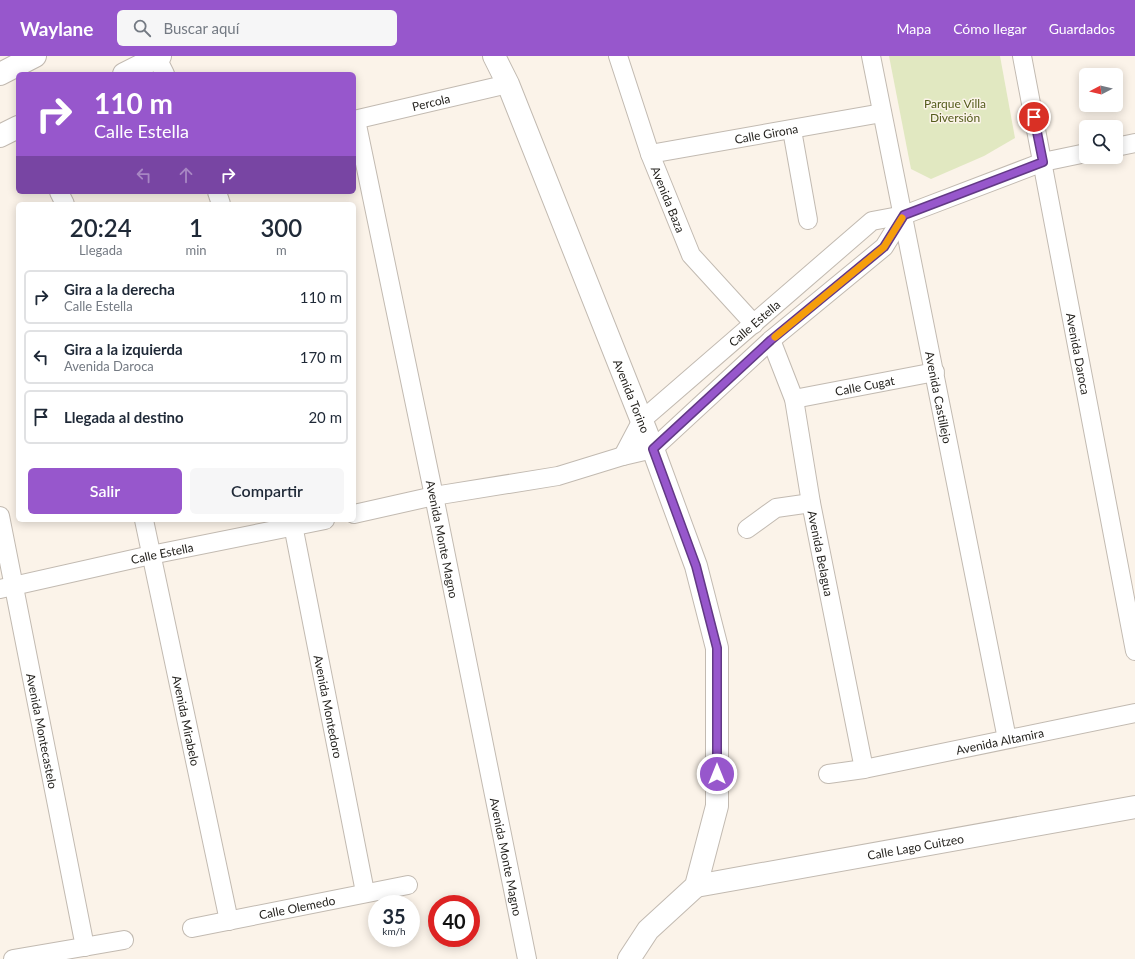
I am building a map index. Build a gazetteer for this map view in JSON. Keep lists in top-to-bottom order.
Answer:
{
  "streets": {
    "street": [
      "Percola",
      "Calle Girona",
      "Avenida Baza",
      "Calle Estella",
      "Avenida Daroca",
      "Calle Cugat",
      "Avenida Torino",
      "Avenida Castillejo",
      "Avenida Monte Magno",
      "Avenida Belagua",
      "Avenida Montedoro",
      "Avenida Mirabelo",
      "Avenida Montecastelo",
      "Avenida Altamira",
      "Calle Lago Cuitzeo",
      "Calle Olemedo"
    ]
  },
  "crossings": [
    ["Percola", "Avenida Torino"],
    ["Calle Girona", "Avenida Baza"],
    ["Calle Girona", "Avenida Castillejo"],
    ["Avenida Baza", "Calle Estella"],
    ["Calle Estella", "Avenida Daroca"],
    ["Calle Estella", "Avenida Torino"],
    ["Calle Estella", "Avenida Castillejo"],
    ["Calle Estella", "Avenida Monte Magno"],
    ["Calle Estella", "Avenida Belagua"],
    ["Calle Estella", "Avenida Montedoro"],
    ["Calle Estella", "Avenida Mirabelo"],
    ["Calle Estella", "Avenida Montecastelo"],
    ["Calle Cugat", "Avenida Castillejo"],
    ["Calle Cugat", "Avenida Belagua"],
    ["Avenida Torino", "Calle Lago Cuitzeo"],
    ["Avenida Castillejo", "Avenida Altamira"],
    ["Avenida Belagua", "Avenida Altamira"],
    ["Avenida Montedoro", "Calle Olemedo"],
    ["Avenida Mirabelo", "Calle Olemedo"]
  ],
  "parks": ["Parque Villa Diversión"],
  "north": "left",
  "page": {
    "header": "Waylane",
    "search": "Buscar aquí",
    "nav": ["Mapa", "Cómo llegar", "Guardados"],
    "turn": ["110 m", "Calle Estella"],
    "eta": [
      "20:24",
      "Llegada",
      "1",
      "min",
      "300",
      "m"
    ],
    "list": [
      {
        "name": "Gira a la derecha",
        "note": "Calle Estella",
        "value": "110 m"
      },
      {
        "name": "Gira a la izquierda",
        "note": "Avenida Daroca",
        "value": "170 m"
      },
      {
        "name": "Llegada al destino",
        "value": "20 m"
      }
    ],
    "buttons": ["Salir", "Compartir"],
    "speed": "35 km/h",
    "limit": "40"
  }
}
